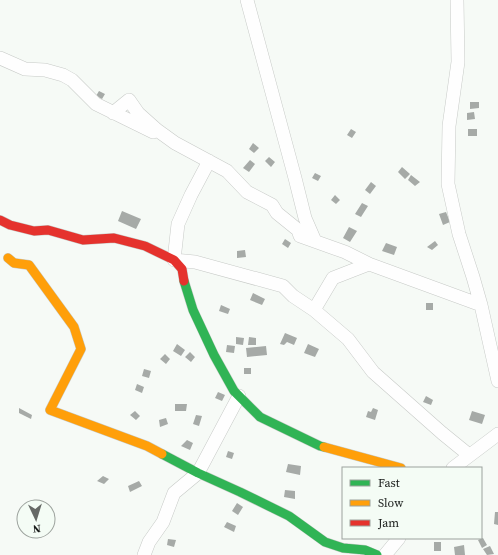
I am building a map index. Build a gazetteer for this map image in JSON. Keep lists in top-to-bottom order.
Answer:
{
  "legend": ["Fast", "Slow", "Jam"],
  "north": "bottom"
}
